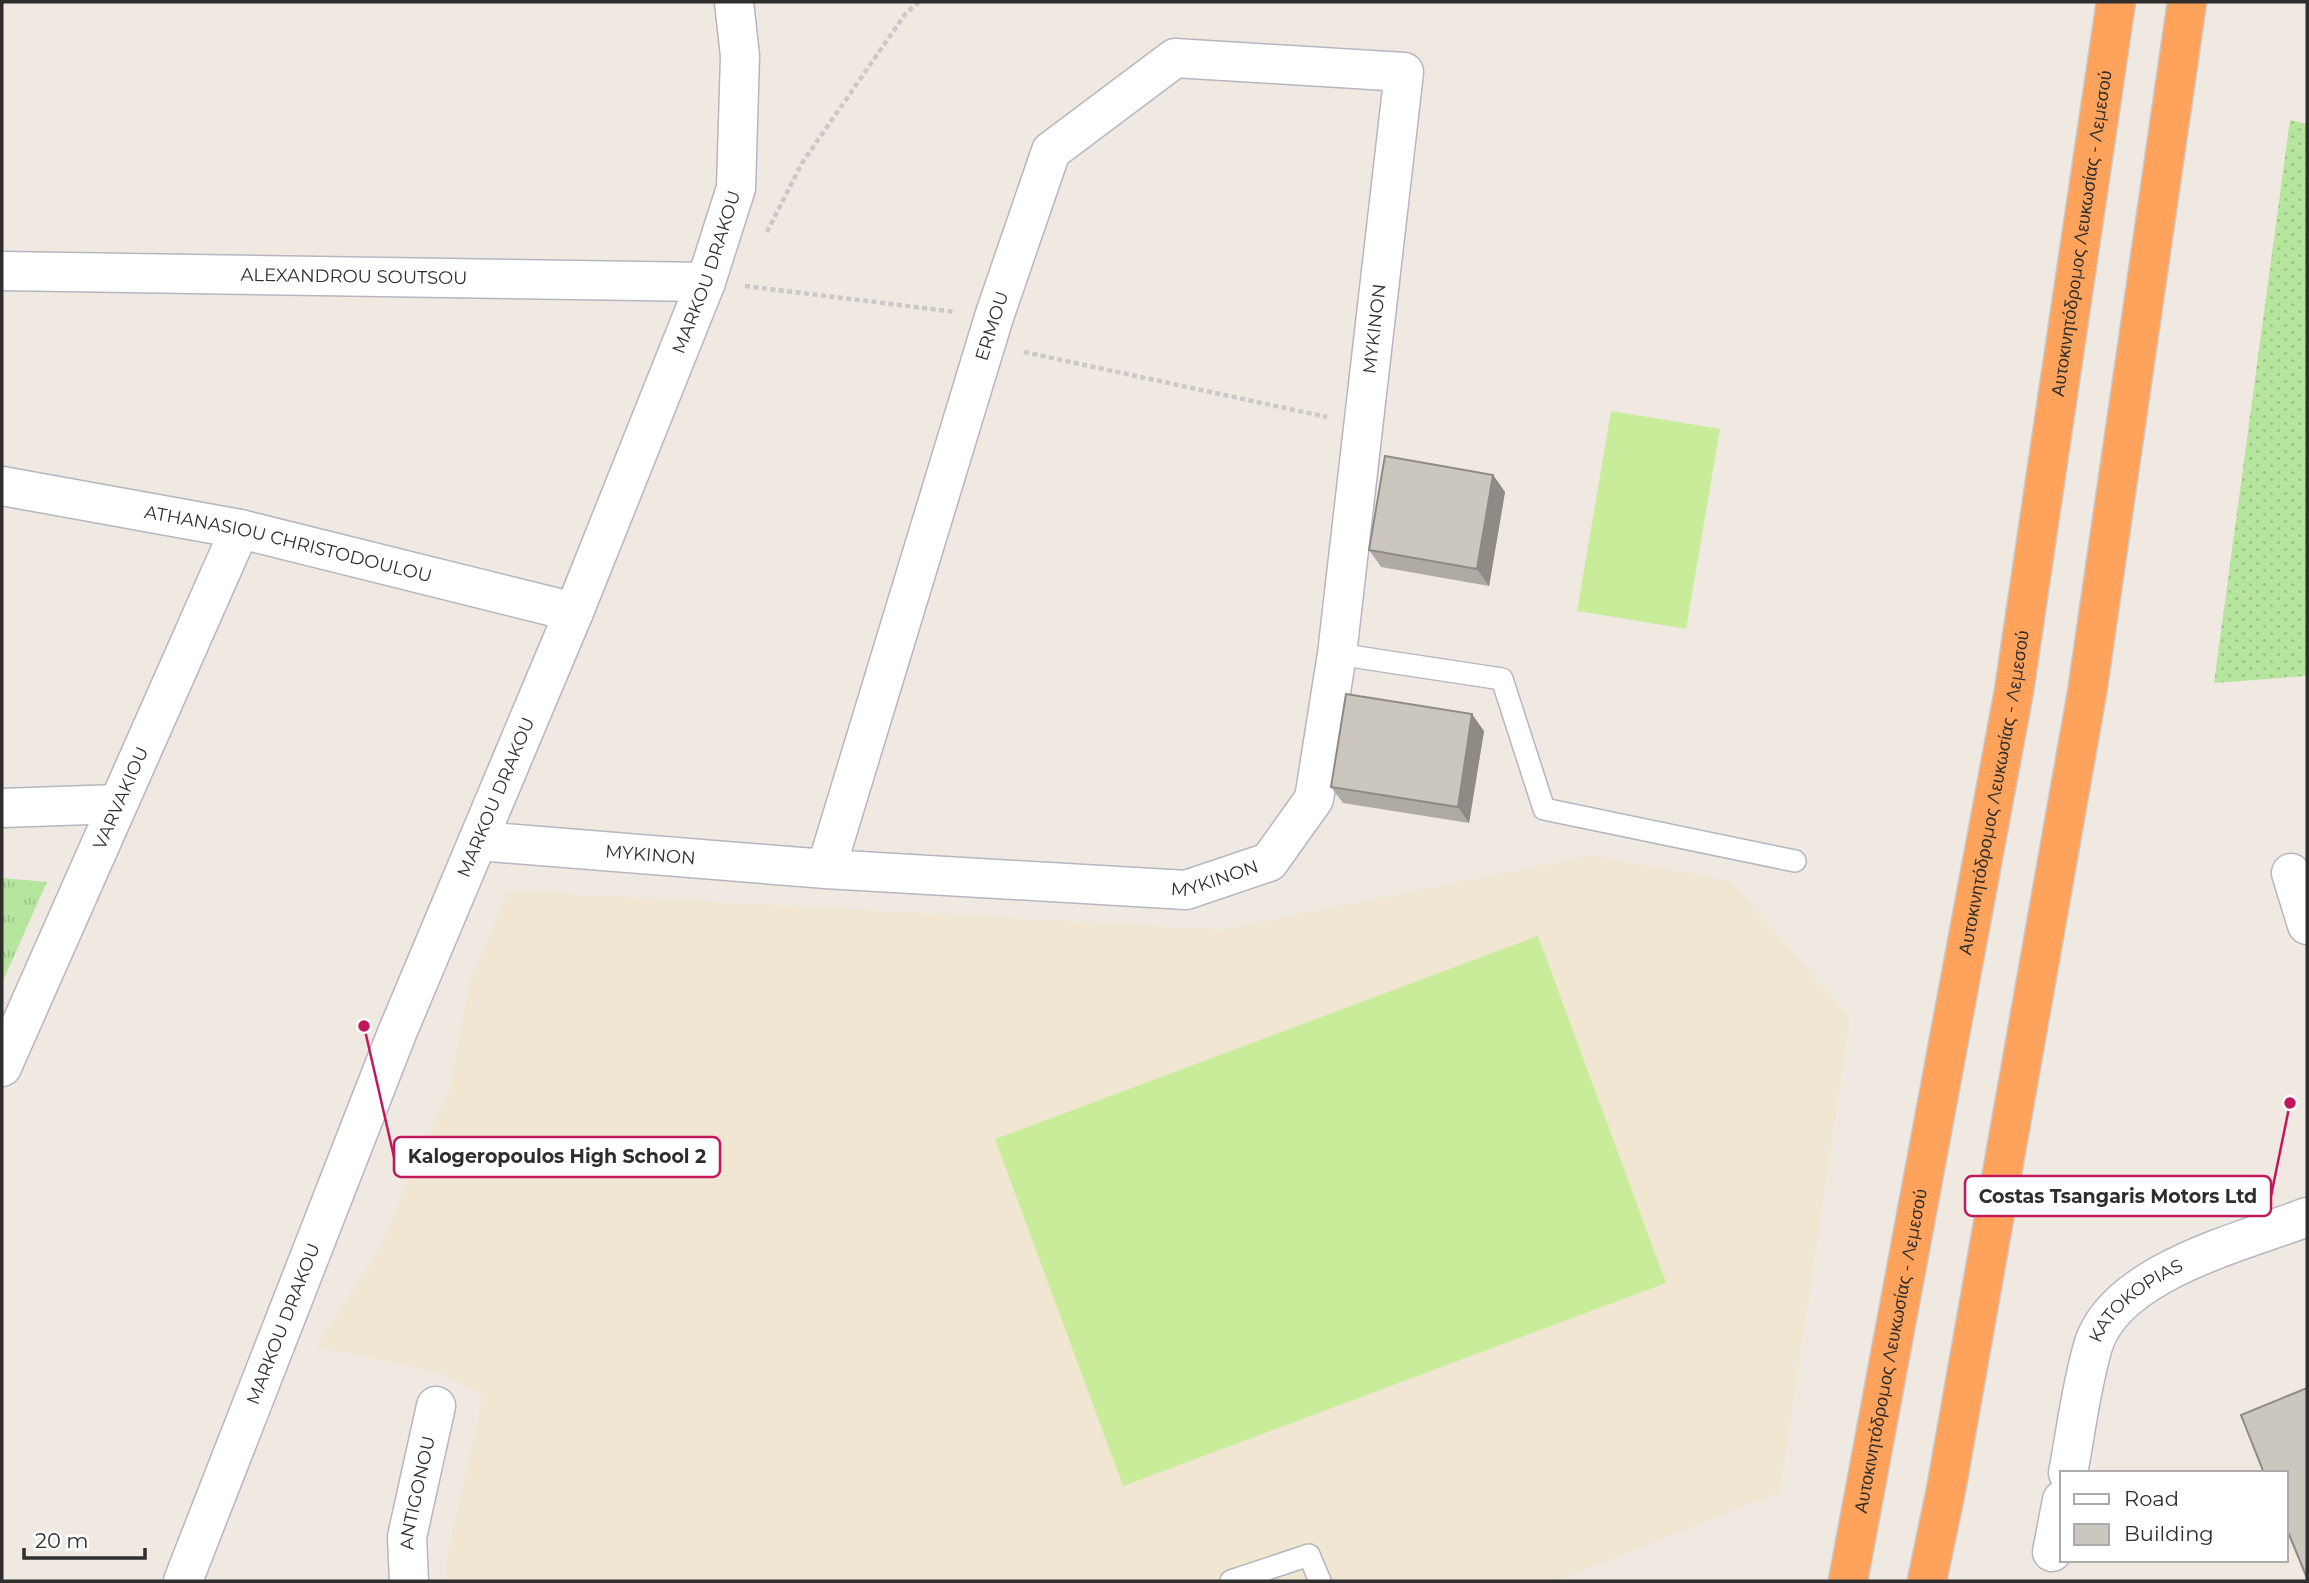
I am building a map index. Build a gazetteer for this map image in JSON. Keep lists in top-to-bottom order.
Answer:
{
  "streets": {
    "highway": ["Αυτοκινητόδρομος Λευκωσίας - Λεμεσού"],
    "street": [
      "MARKOU DRAKOU",
      "ALEXANDROU SOUTSOU",
      "ERMOU",
      "MYKINON",
      "ATHANASIOU CHRISTODOULOU",
      "VARVAKIOU",
      "KATOKOPIAS",
      "ANTIGONOU"
    ]
  },
  "crossings": [
    ["MARKOU DRAKOU", "ALEXANDROU SOUTSOU"],
    ["MARKOU DRAKOU", "MYKINON"],
    ["MARKOU DRAKOU", "ATHANASIOU CHRISTODOULOU"],
    ["ERMOU", "MYKINON"],
    ["ATHANASIOU CHRISTODOULOU", "VARVAKIOU"]
  ],
  "places": ["Kalogeropoulos High School 2", "Costas Tsangaris Motors Ltd"],
  "legend": ["Road", "Building"],
  "scale_bar": "20 m"
}
